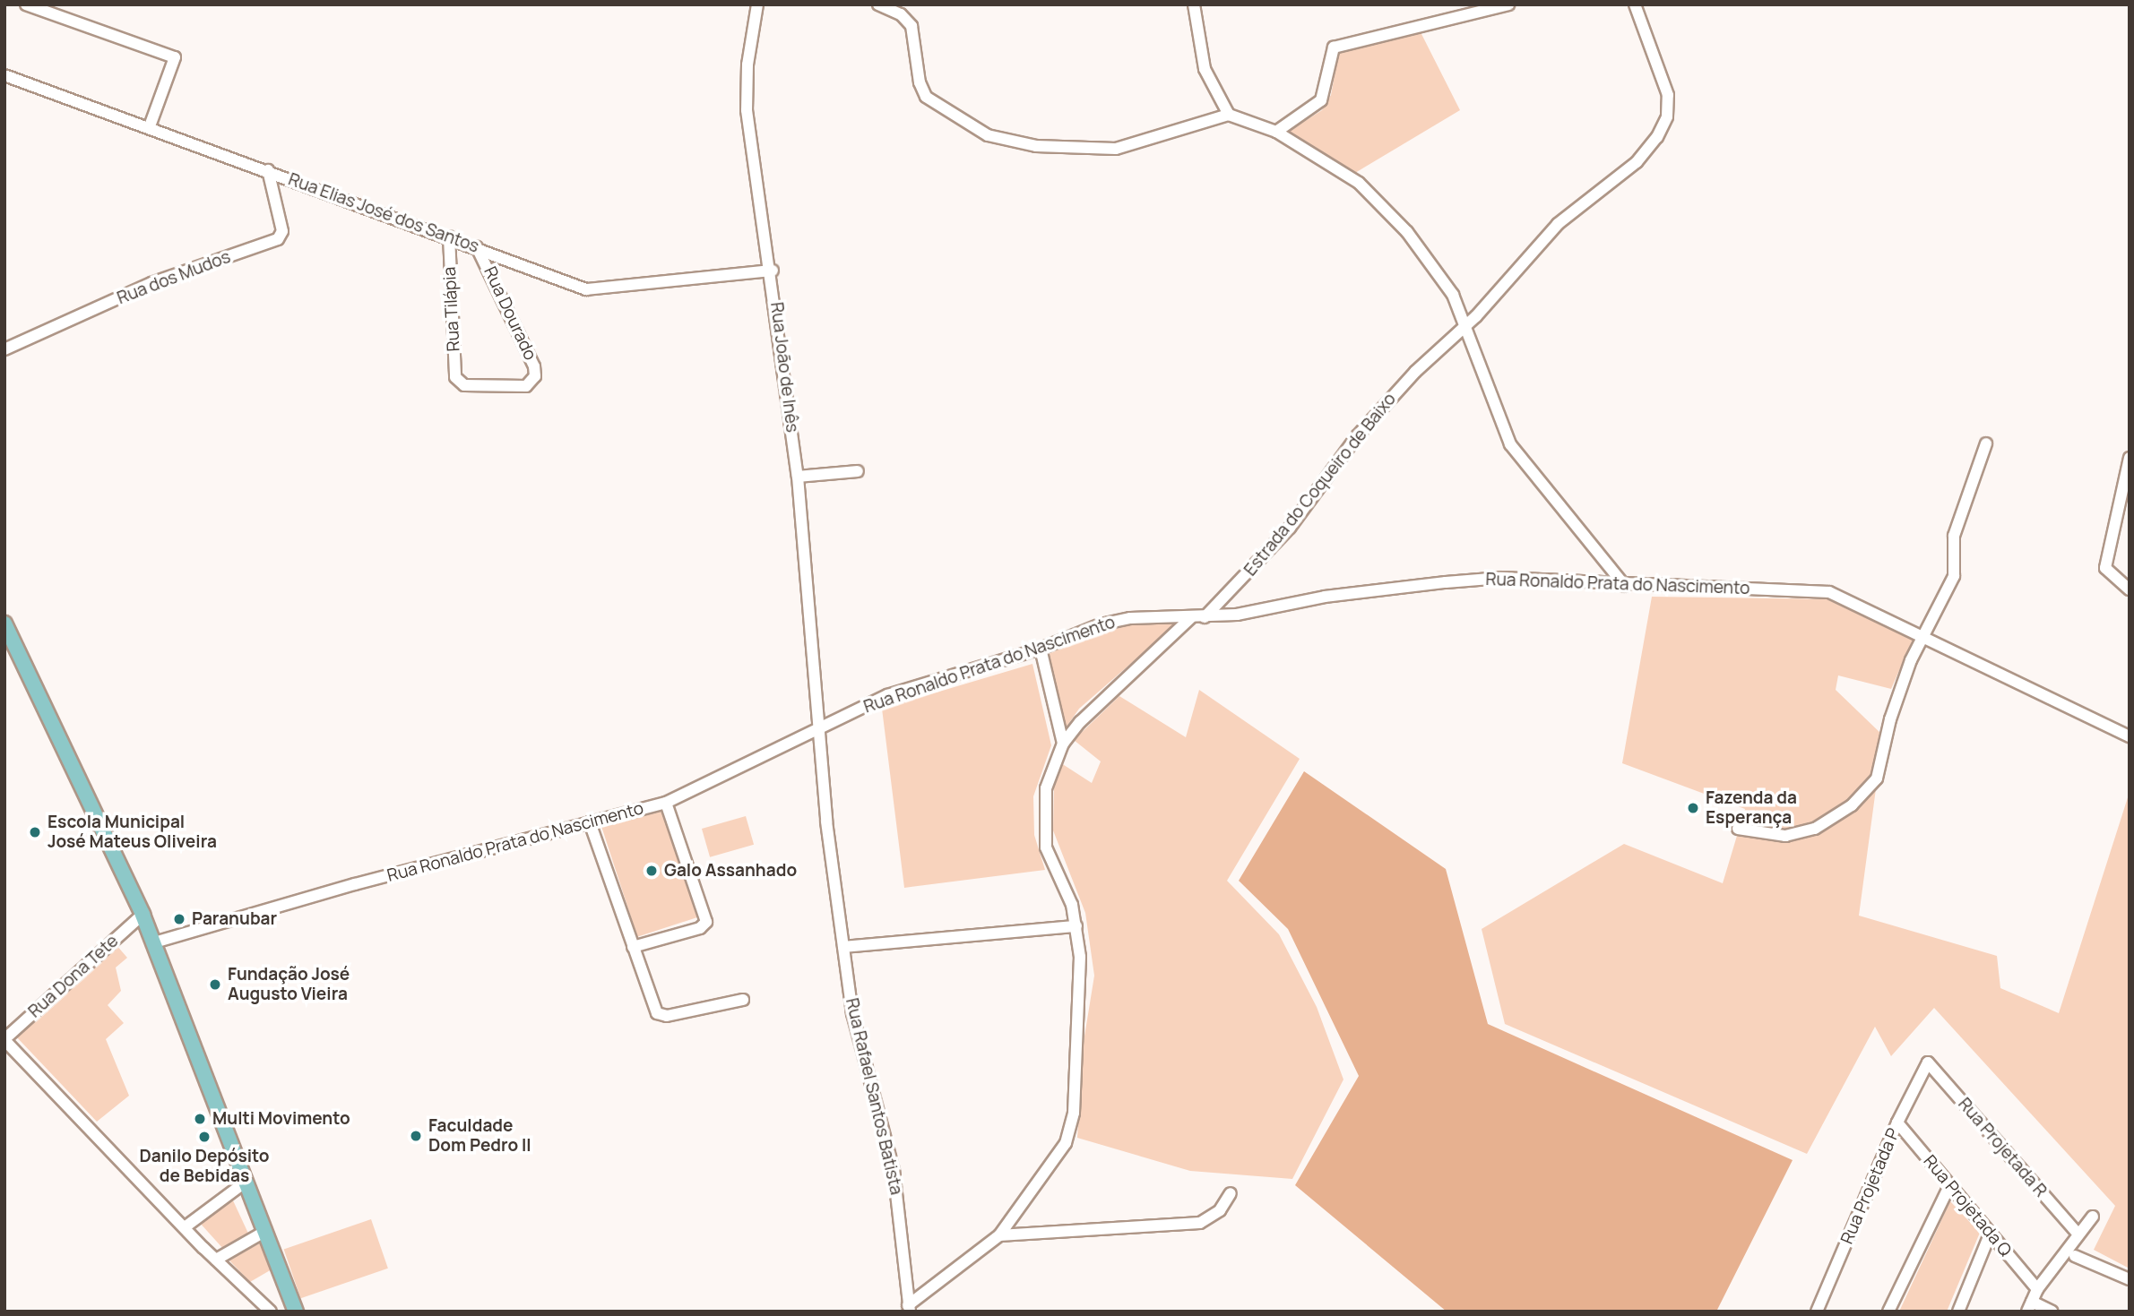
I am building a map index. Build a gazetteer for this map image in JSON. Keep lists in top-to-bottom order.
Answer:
{
  "streets": {
    "street": [
      "Rua Elias José dos Santos",
      "Rua dos Mudos",
      "Rua Tilápia",
      "Rua Dourado",
      "Rua João de Inês",
      "Estrada do Coqueiro de Baixo",
      "Rua Ronaldo Prata do Nascimento",
      "Rua Dona Tete",
      "Rua Rafael Santos Batista",
      "Rua Projetada R",
      "Rua Projetada P",
      "Rua Projetada Q"
    ]
  },
  "crossings": [
    ["Rua Elias José dos Santos", "Rua dos Mudos"],
    ["Rua Elias José dos Santos", "Rua Tilápia"],
    ["Rua Elias José dos Santos", "Rua Dourado"],
    ["Rua Elias José dos Santos", "Rua João de Inês"],
    ["Rua Tilápia", "Rua Dourado"],
    ["Rua João de Inês", "Rua Ronaldo Prata do Nascimento"],
    ["Rua João de Inês", "Rua Rafael Santos Batista"],
    ["Estrada do Coqueiro de Baixo", "Rua Ronaldo Prata do Nascimento"],
    ["Rua Ronaldo Prata do Nascimento", "Rua Rafael Santos Batista"],
    ["Rua Projetada R", "Rua Projetada P"],
    ["Rua Projetada P", "Rua Projetada Q"]
  ],
  "places": [
    "Fazenda da Esperança",
    "Escola Municipal José Mateus Oliveira",
    "Galo Assanhado",
    "Paranubar",
    "Fundação José Augusto Vieira",
    "Multi Movimento",
    "Faculdade Dom Pedro II",
    "Danilo Depósito de Bebidas"
  ]
}
